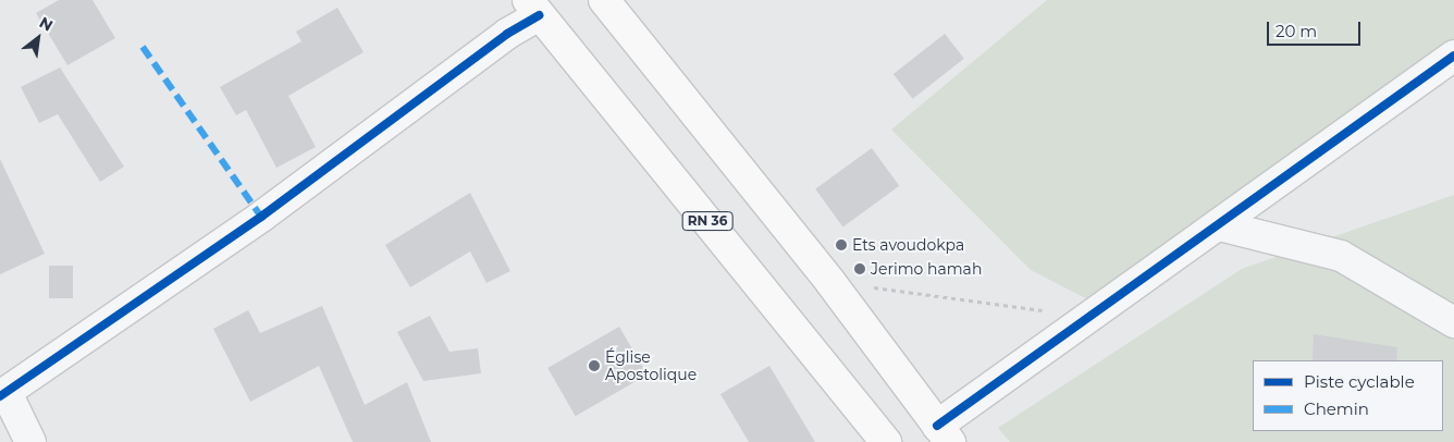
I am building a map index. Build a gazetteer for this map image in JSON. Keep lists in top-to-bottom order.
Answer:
{
  "streets": {
    "main road": ["RN 36"]
  },
  "places": ["Ets avoudokpa", "Jerimo hamah", "Église Apostolique"],
  "legend": ["Piste cyclable", "Chemin"],
  "scale_bar": "20 m",
  "north": "top right"
}
